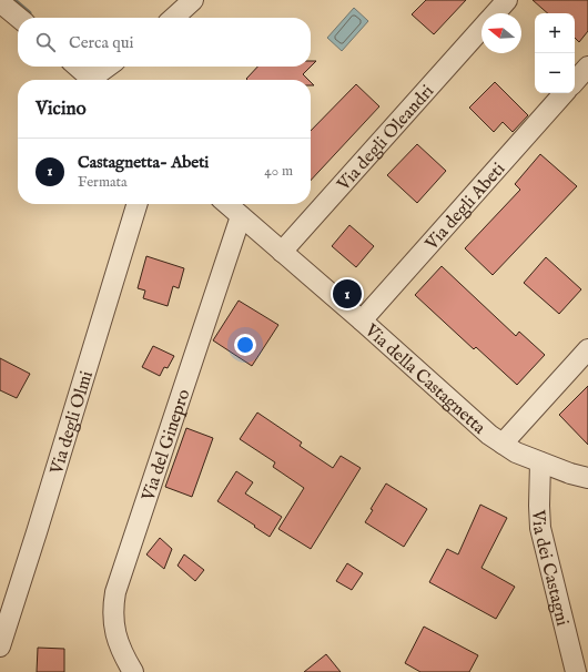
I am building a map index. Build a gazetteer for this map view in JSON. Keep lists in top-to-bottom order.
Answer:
{
  "streets": {
    "street": [
      "Via degli Oleandri",
      "Via degli Abeti",
      "Via della Castagnetta",
      "Via degli Olmi",
      "Via del Ginepro",
      "Via dei Castagni"
    ]
  },
  "crossings": [
    ["Via degli Oleandri", "Via della Castagnetta"],
    ["Via degli Abeti", "Via della Castagnetta"],
    ["Via della Castagnetta", "Via del Ginepro"],
    ["Via della Castagnetta", "Via dei Castagni"]
  ],
  "north": "left",
  "page": {
    "map_buttons": ["+", "−"],
    "search": "Cerca qui",
    "heading": "Vicino",
    "list": [
      {
        "mark": "1",
        "name": "Castagnetta- Abeti",
        "note": "Fermata",
        "value": "40 m"
      }
    ],
    "pins": "1"
  }
}
